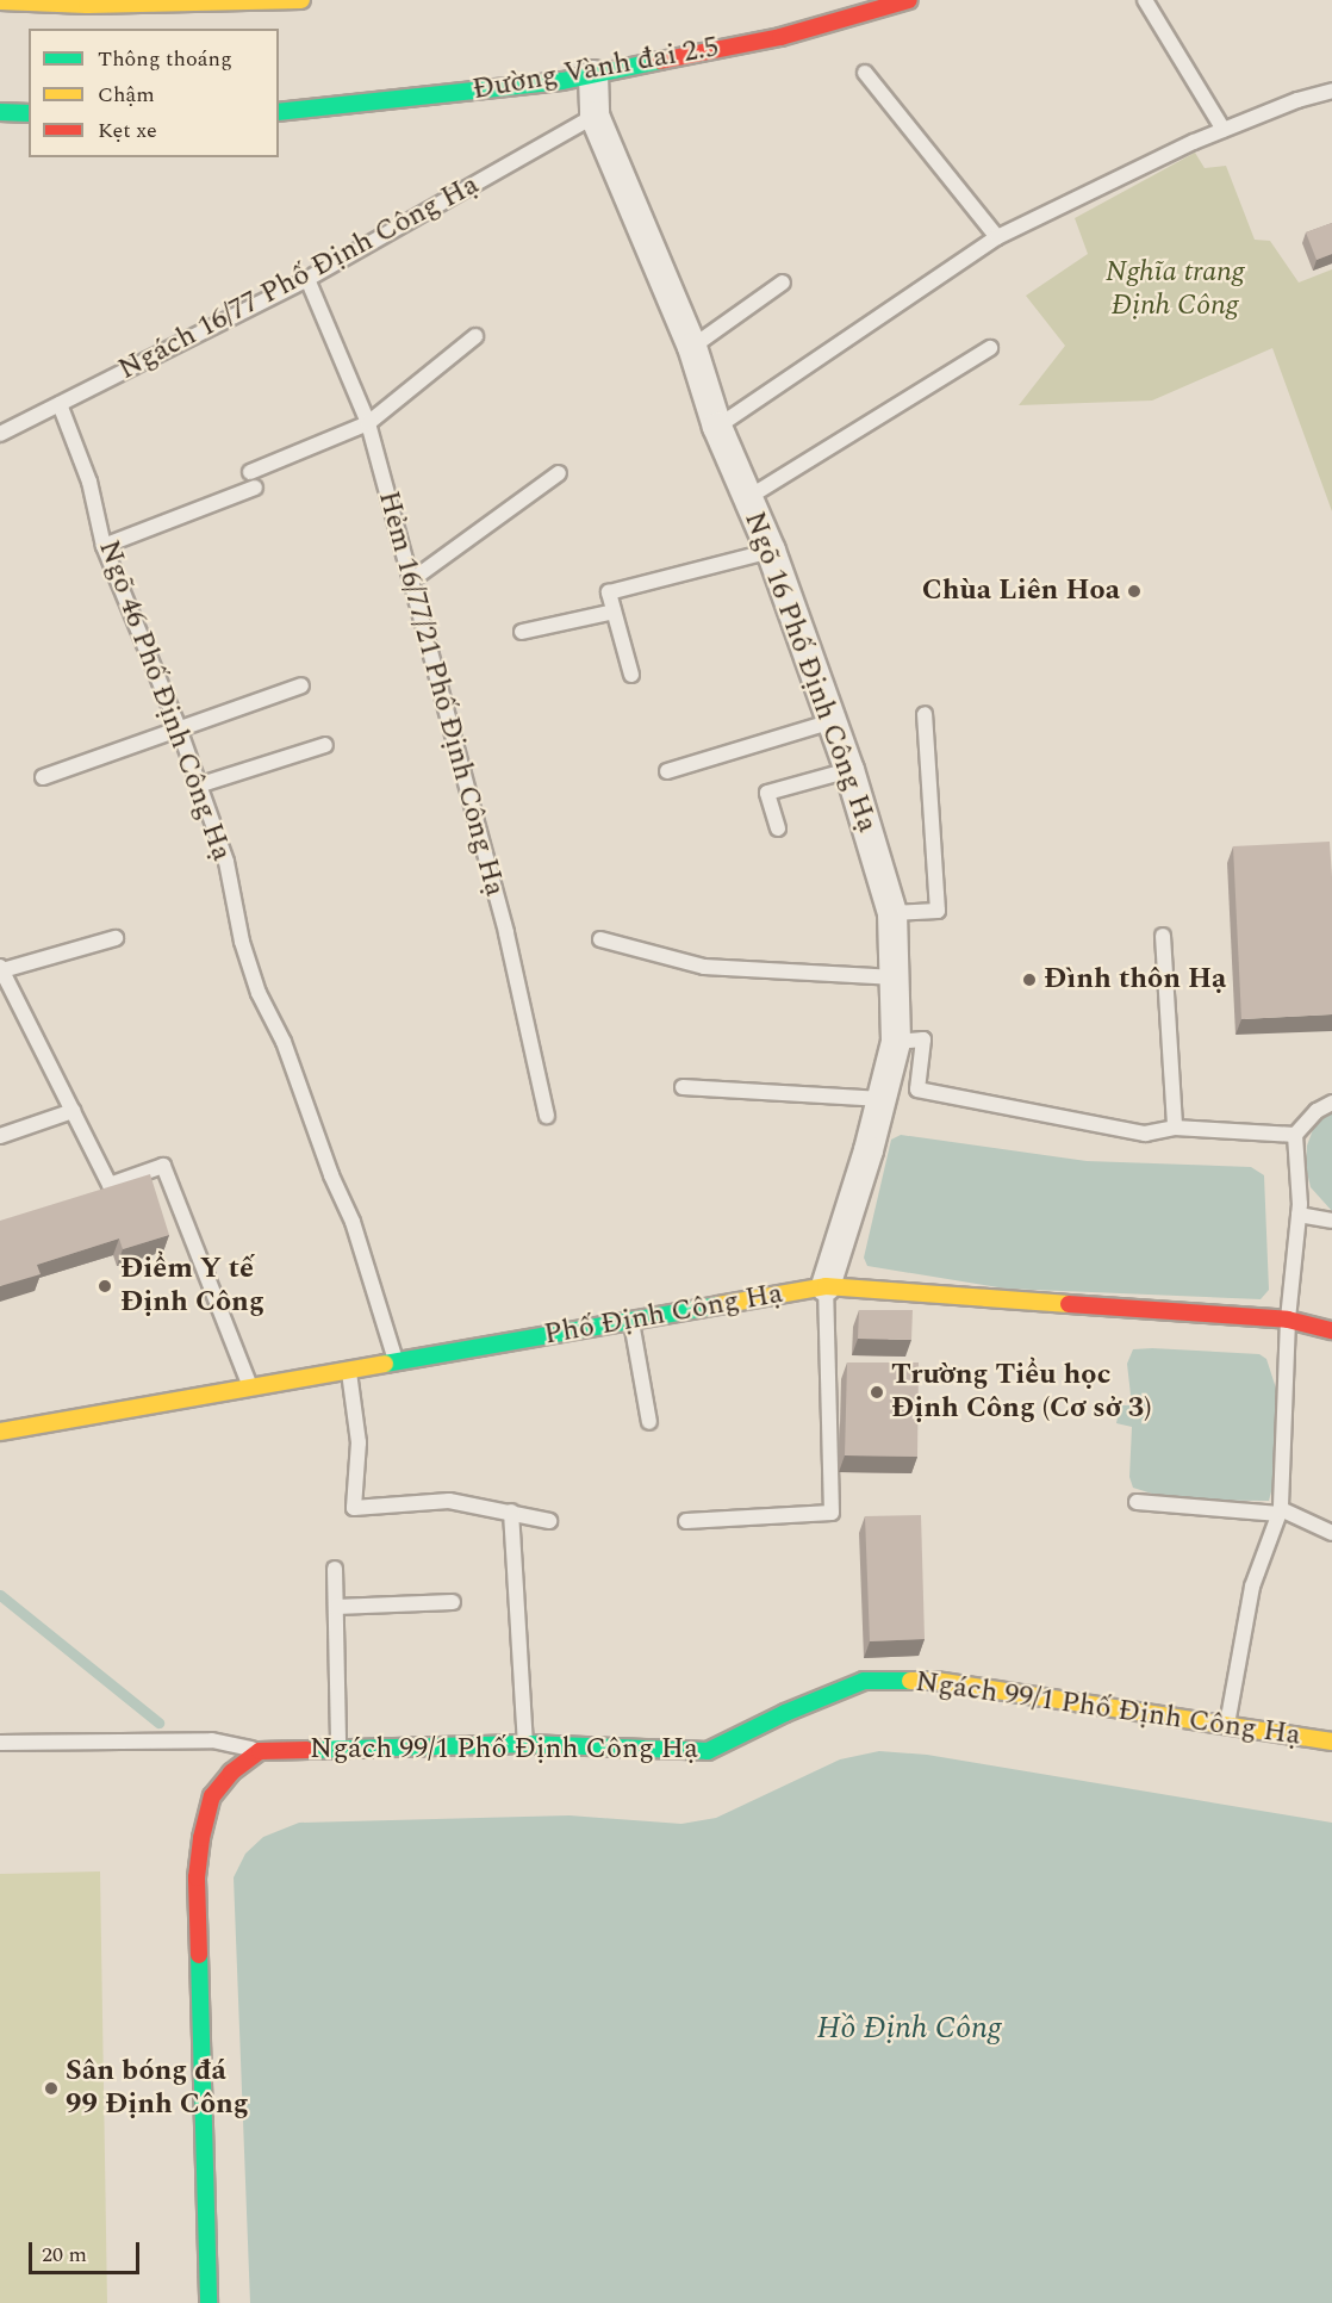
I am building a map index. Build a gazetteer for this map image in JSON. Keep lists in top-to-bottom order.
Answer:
{
  "streets": {
    "street": [
      "Đường Vành đai 2.5",
      "Ngõ 16 Phố Định Công Hạ",
      "Phố Định Công Hạ",
      "Ngách 99/1 Phố Định Công Hạ"
    ],
    "lane": ["Ngách 16/77 Phố Định Công Hạ", "Hẻm 16/77/21 Phố Định Công Hạ", "Ngõ 46 Phố Định Công Hạ"]
  },
  "crossings": [
    ["Đường Vành đai 2.5", "Ngõ 16 Phố Định Công Hạ"],
    ["Ngách 16/77 Phố Định Công Hạ", "Ngõ 16 Phố Định Công Hạ"],
    ["Ngách 16/77 Phố Định Công Hạ", "Hẻm 16/77/21 Phố Định Công Hạ"],
    ["Ngách 16/77 Phố Định Công Hạ", "Ngõ 46 Phố Định Công Hạ"],
    ["Ngõ 16 Phố Định Công Hạ", "Phố Định Công Hạ"],
    ["Ngõ 46 Phố Định Công Hạ", "Phố Định Công Hạ"]
  ],
  "water": ["Hồ Định Công"],
  "parks": ["Nghĩa trang Định Công"],
  "places": [
    "Chùa Liên Hoa",
    "Đình thôn Hạ",
    "Điểm Y tế Định Công",
    "Trường Tiểu học Định Công (Cơ sở 3)",
    "Sân bóng đá 99 Định Công"
  ],
  "legend": ["Thông thoáng", "Chậm", "Kẹt xe"],
  "scale_bar": "20 m"
}
